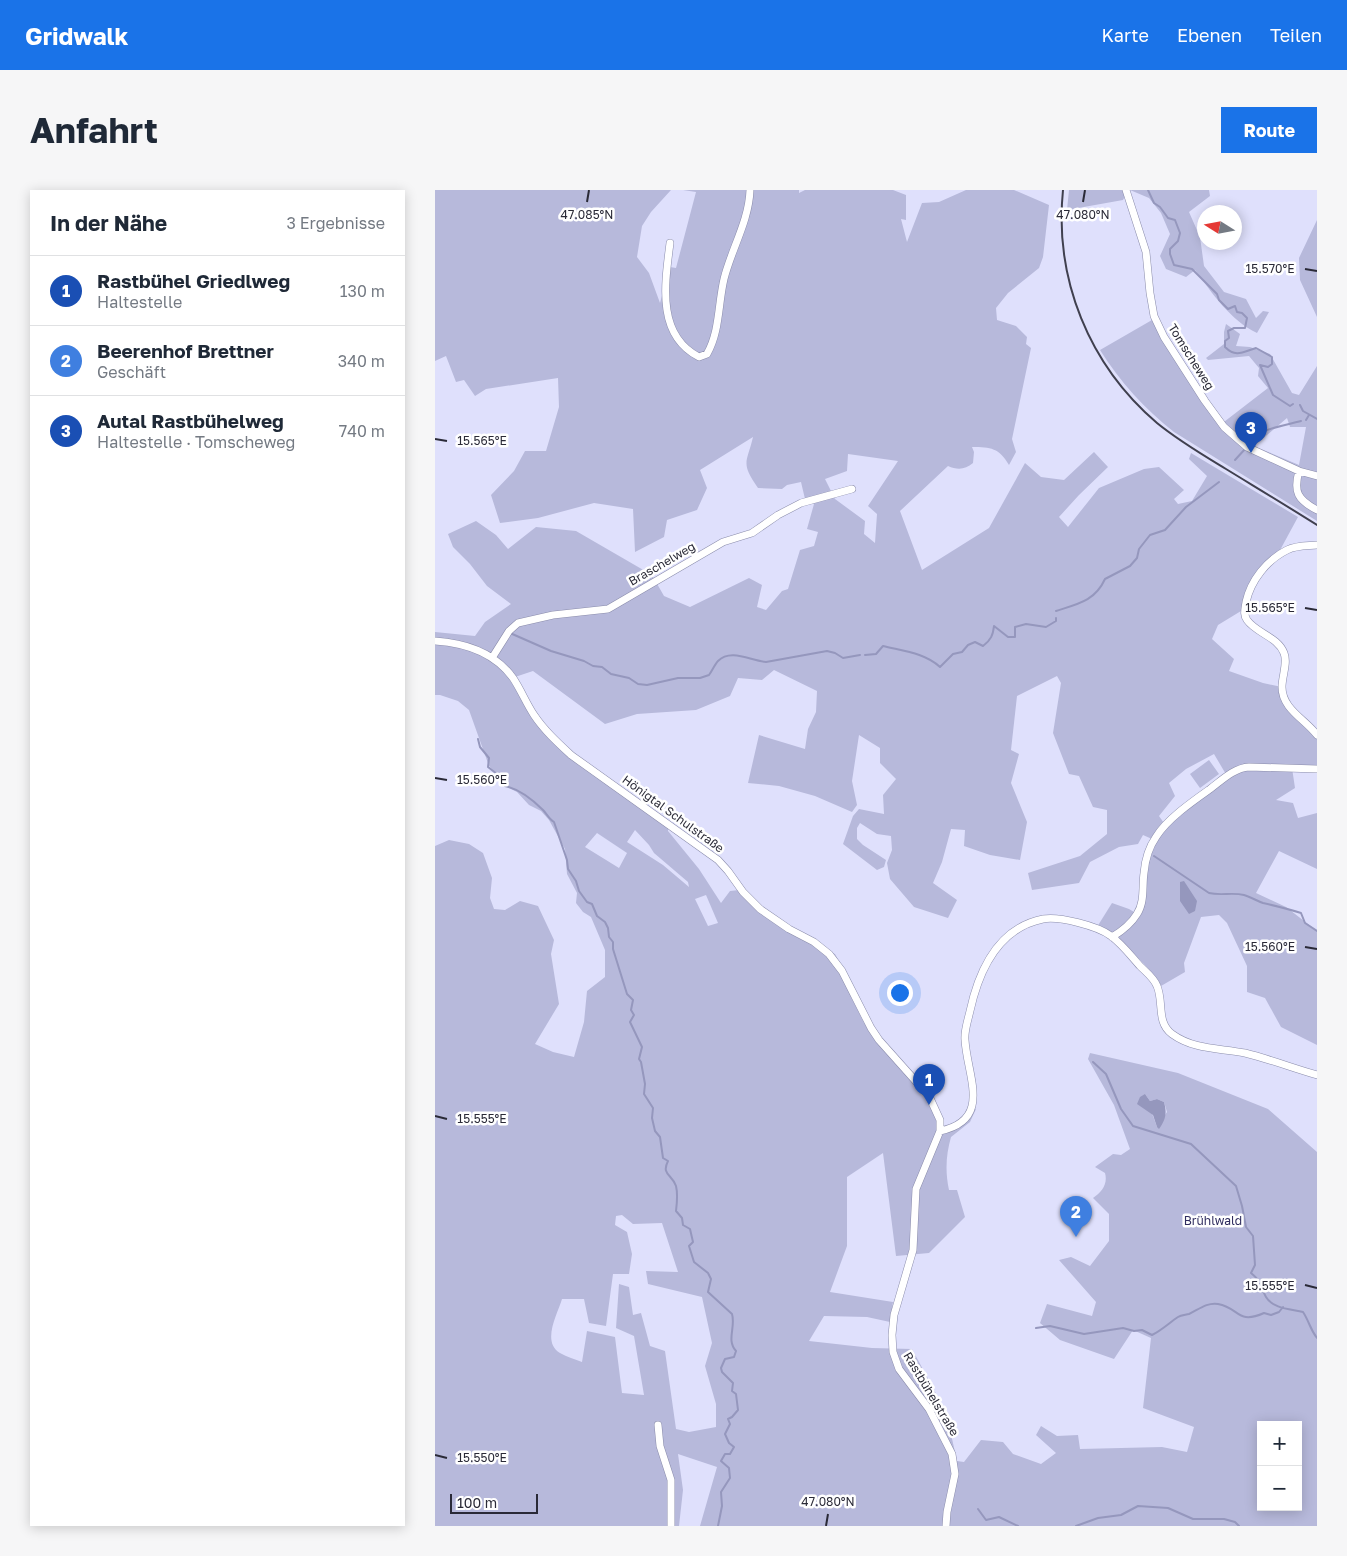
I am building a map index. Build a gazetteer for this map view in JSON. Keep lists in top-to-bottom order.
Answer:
{
  "streets": {
    "street": [
      "Tomscheweg",
      "Braschelweg",
      "Hönigtal Schulstraße",
      "Rastbühelstraße"
    ]
  },
  "crossings": [
    ["Braschelweg", "Hönigtal Schulstraße"],
    ["Hönigtal Schulstraße", "Rastbühelstraße"]
  ],
  "parks": ["Brühlwald"],
  "scale_bar": "100 m",
  "north": "left",
  "page": {
    "header": "Gridwalk",
    "nav": ["Karte", "Ebenen", "Teilen"],
    "buttons": "Route",
    "title": "Anfahrt",
    "heading": ["In der Nähe", "3 Ergebnisse"],
    "list": [
      {
        "mark": "1",
        "name": "Rastbühel Griedlweg",
        "note": "Haltestelle",
        "value": "130 m"
      },
      {
        "mark": "2",
        "name": "Beerenhof Brettner",
        "note": "Geschäft",
        "value": "340 m"
      },
      {
        "mark": "3",
        "name": "Autal Rastbühelweg",
        "note": "Haltestelle · Tomscheweg",
        "value": "740 m"
      }
    ],
    "pins": ["3", "1", "2"],
    "map_buttons": ["+", "−"],
    "scale": "100 m"
  },
  "coordinates": [
    "47.085°N",
    "47.080°N",
    "15.570°E",
    "15.565°E",
    "15.560°E",
    "15.555°E",
    "15.550°E"
  ]
}
